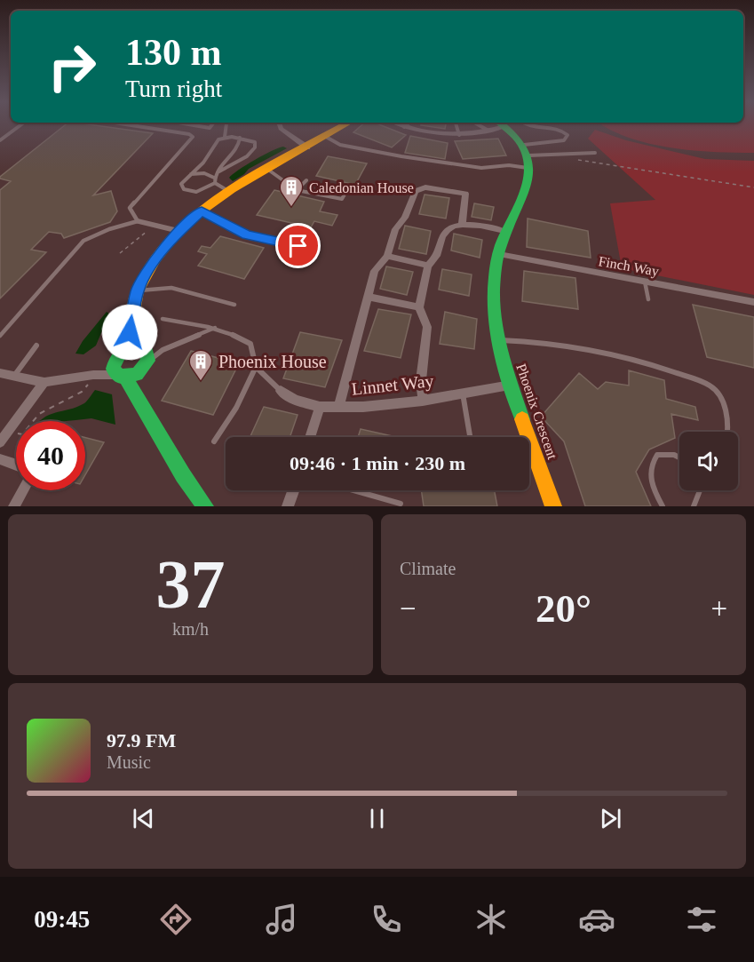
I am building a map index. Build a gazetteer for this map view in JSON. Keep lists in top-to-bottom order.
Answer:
{
  "streets": {
    "street": ["Finch Way", "Linnet Way", "Phoenix Crescent"]
  },
  "crossings": [
    ["Finch Way", "Phoenix Crescent"],
    ["Linnet Way", "Phoenix Crescent"]
  ],
  "places": {
    "building": ["Caledonian House", "Phoenix House"]
  },
  "page": {
    "turn": ["130 m", "Turn right"],
    "limit": "40",
    "trip": "09:46 · 1 min · 230 m",
    "tile": [
      ["37", "km/h"],
      "Climate"
    ],
    "heat": ["−", "20°", "+"],
    "song": ["97.9 FM", "Music"],
    "tabs": "09:45"
  }
}
